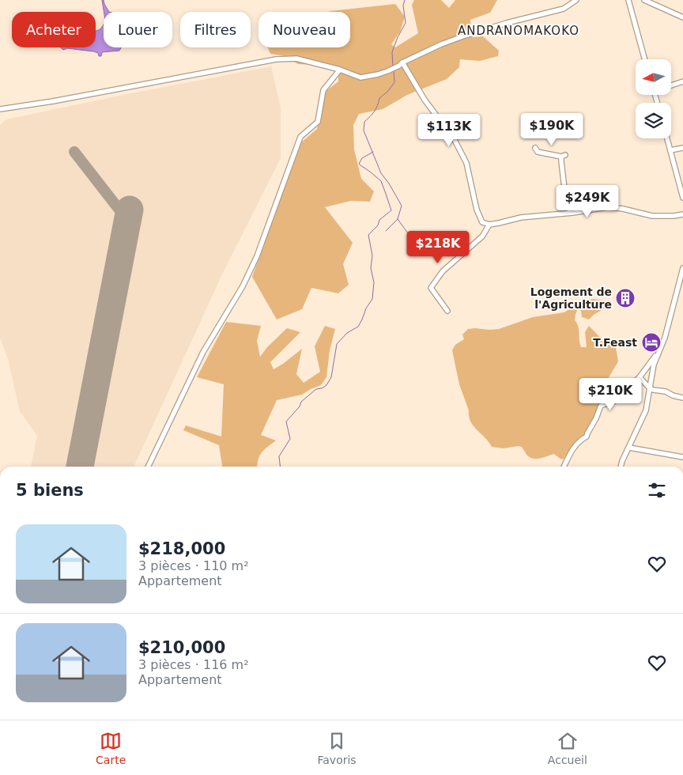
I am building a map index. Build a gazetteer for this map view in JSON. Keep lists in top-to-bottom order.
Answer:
{
  "districts": ["ANDRANOMAKOKO"],
  "places": {
    "building": ["Logement de l'Agriculture"],
    "hotel": ["T.Feast"]
  },
  "north": "left",
  "page": {
    "chip": [
      "Acheter",
      "Louer",
      "Filtres",
      "Nouveau"
    ],
    "price": [
      "$190K",
      "$113K",
      "$249K",
      "$218K",
      "$210K"
    ],
    "heading": "5 biens",
    "list": [
      {
        "name": "$218,000",
        "note": "3 pièces · 110 m² · Appartement"
      },
      {
        "name": "$210,000",
        "note": "3 pièces · 116 m² · Appartement"
      }
    ],
    "tabs": ["Carte", "Favoris", "Accueil"]
  }
}
